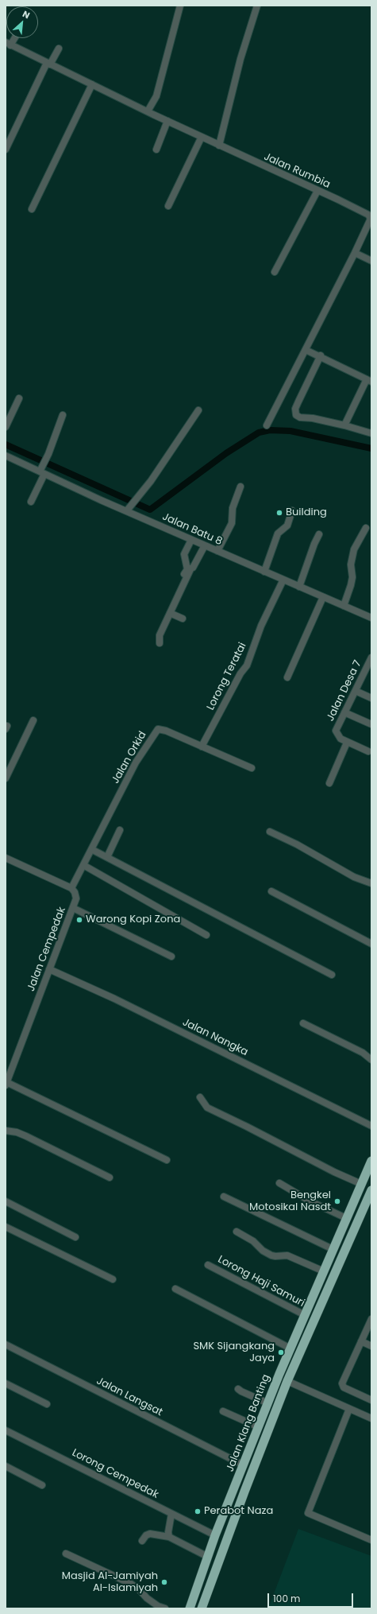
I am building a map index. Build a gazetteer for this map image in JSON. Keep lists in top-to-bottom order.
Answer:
{
  "streets": {
    "highway": ["Jalan Klang Banting"],
    "street": [
      "Jalan Rumbia",
      "Jalan Batu 8",
      "Lorong Teratai",
      "Jalan Desa 7",
      "Jalan Orkid",
      "Jalan Cempedak",
      "Jalan Nangka",
      "Lorong Haji Samuri",
      "Jalan Langsat",
      "Lorong Cempedak"
    ]
  },
  "crossings": [
    ["Jalan Batu 8", "Lorong Teratai"],
    ["Lorong Teratai", "Jalan Orkid"],
    ["Jalan Orkid", "Jalan Cempedak"],
    ["Jalan Cempedak", "Jalan Nangka"],
    ["Lorong Haji Samuri", "Jalan Klang Banting"],
    ["Jalan Langsat", "Jalan Klang Banting"],
    ["Jalan Klang Banting", "Lorong Cempedak"]
  ],
  "places": [
    "Building",
    "Warong Kopi Zona",
    "Bengkel Motosikal Nasdt",
    "SMK Sijangkang Jaya",
    "Perabot Naza",
    "Masjid Al-Jamiyah Al-Islamiyah"
  ],
  "scale_bar": "100 m",
  "north": "top right"
}
